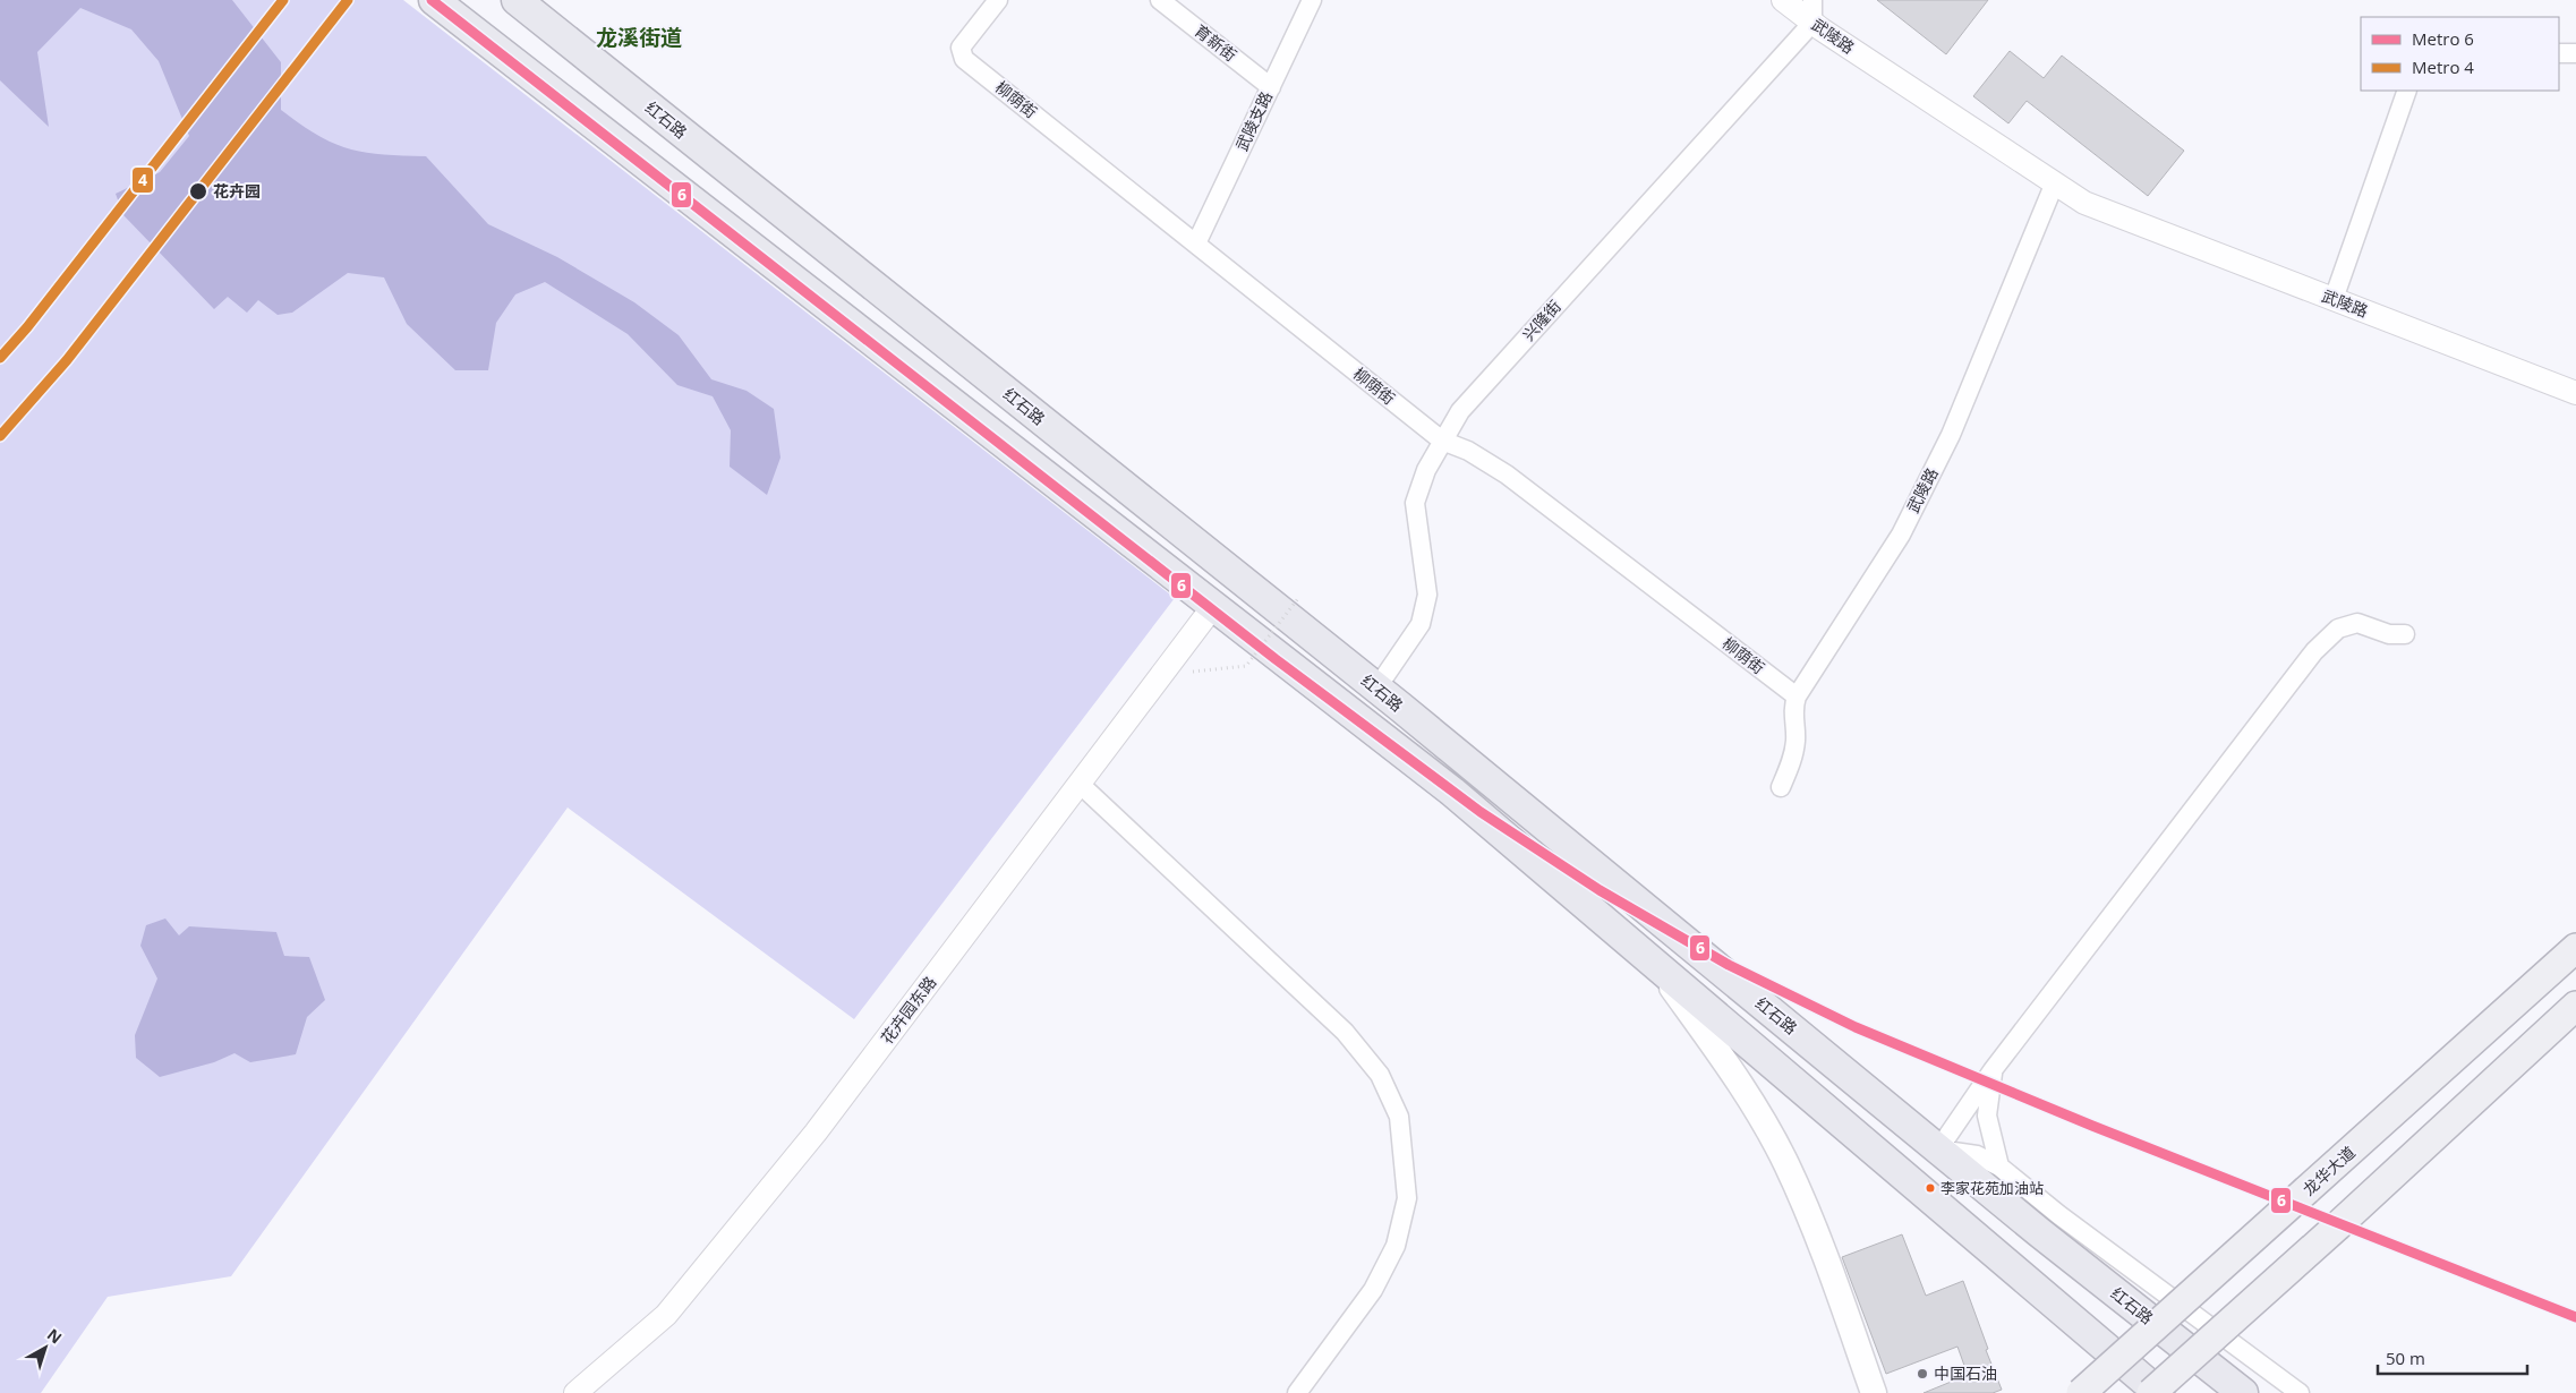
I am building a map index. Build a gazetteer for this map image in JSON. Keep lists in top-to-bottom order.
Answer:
{
  "streets": {
    "highway": ["红石路"],
    "main road": ["龙华大道"],
    "street": [
      "武陵路",
      "育新街",
      "柳荫街",
      "武陵支路",
      "兴隆街",
      "花卉园东路"
    ]
  },
  "crossings": [
    ["武陵路", "柳荫街"],
    ["武陵路", "兴隆街"],
    ["育新街", "武陵支路"],
    ["柳荫街", "武陵支路"],
    ["柳荫街", "兴隆街"],
    ["红石路", "兴隆街"]
  ],
  "districts": ["龙溪街道"],
  "places": ["花卉园", "李家花苑加油站", "中国石油"],
  "lines": ["metro line 6", "metro line 4"],
  "legend": ["Metro 6", "Metro 4"],
  "scale_bar": "50 m",
  "north": "top right"
}
